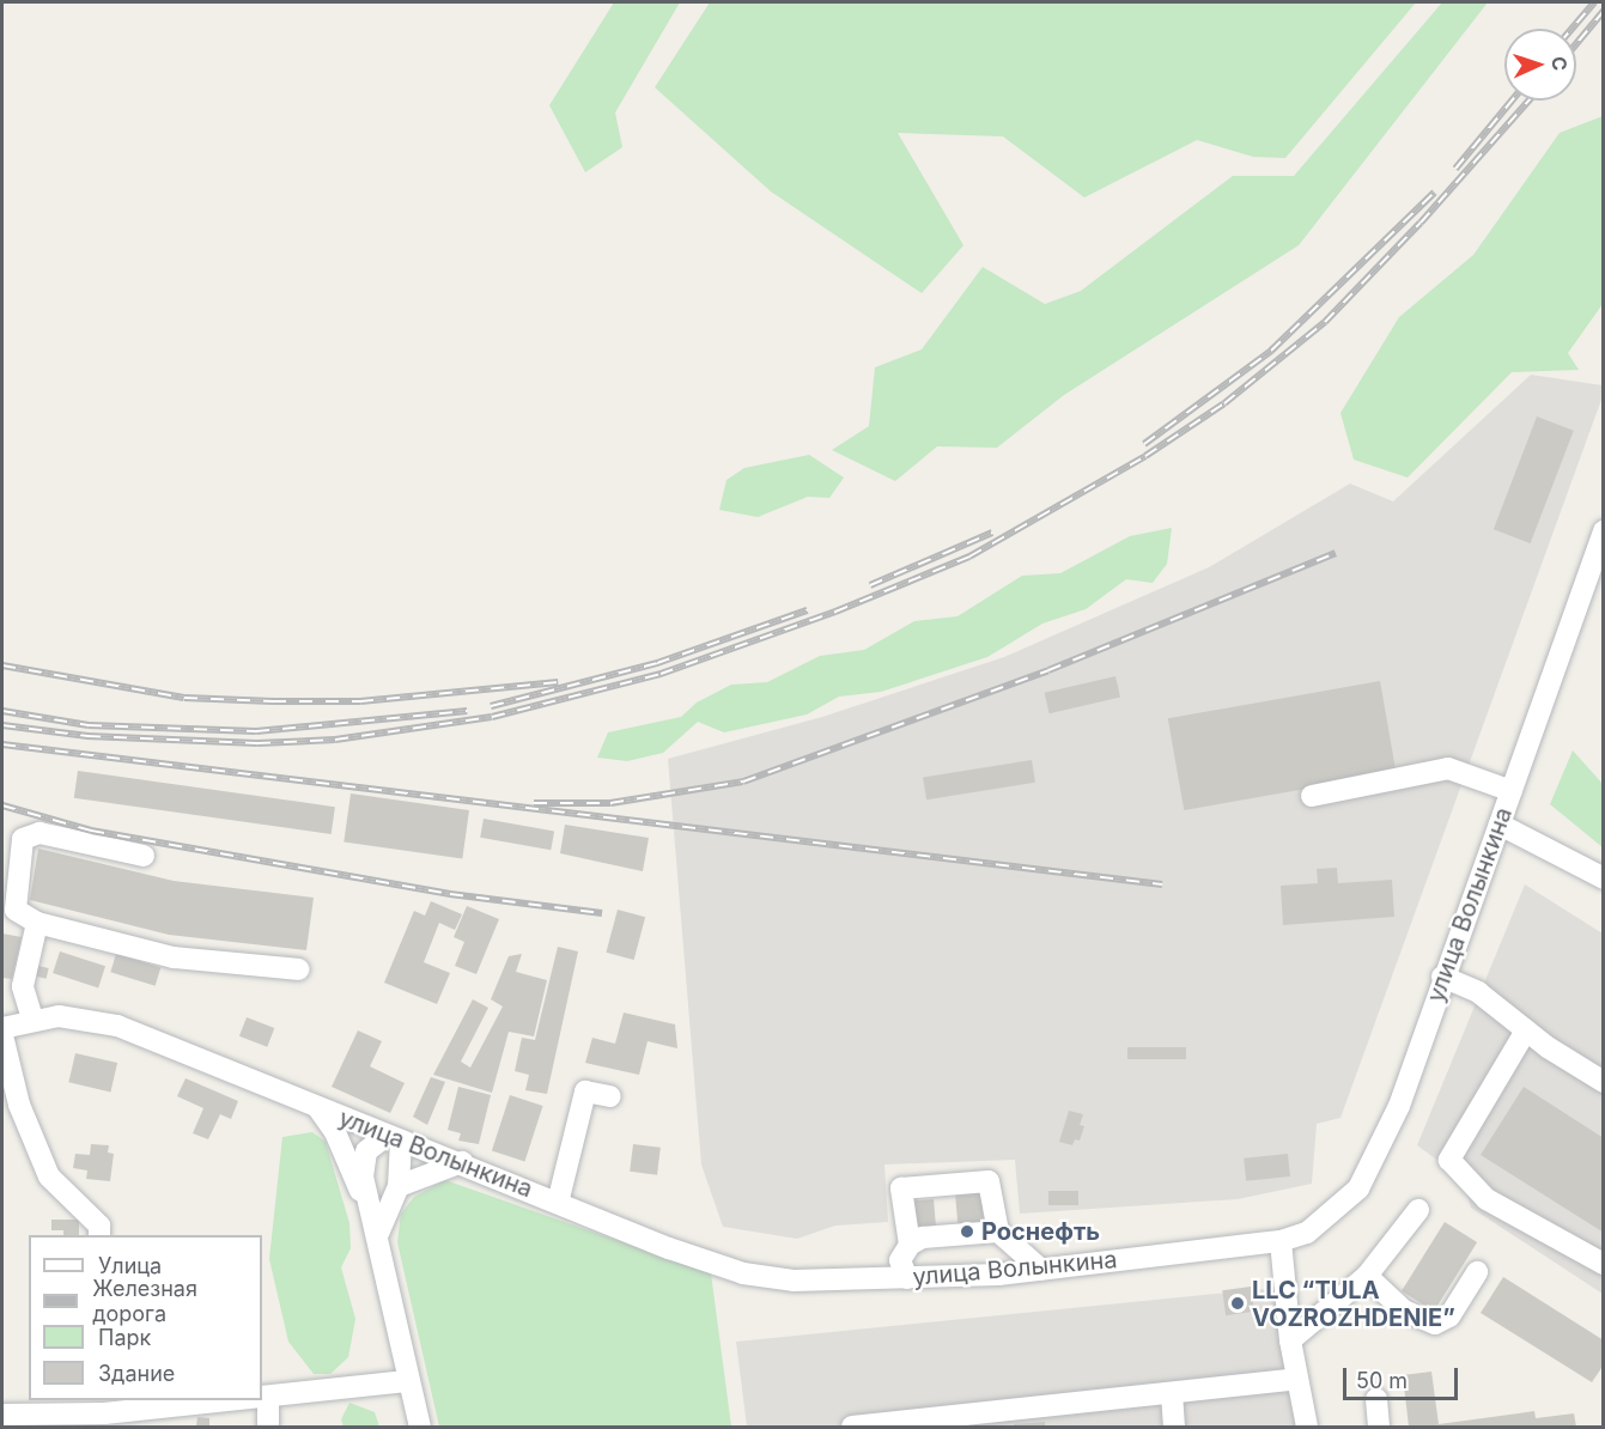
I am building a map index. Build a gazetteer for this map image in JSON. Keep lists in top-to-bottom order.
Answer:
{
  "streets": {
    "street": ["улица Волынкина"]
  },
  "places": ["Роснефть", "LLC “TULA VOZROZHDENIE”"],
  "legend": [
    "Улица",
    "Железная дорога",
    "Парк",
    "Здание"
  ],
  "scale_bar": "50 m",
  "north": "right"
}
